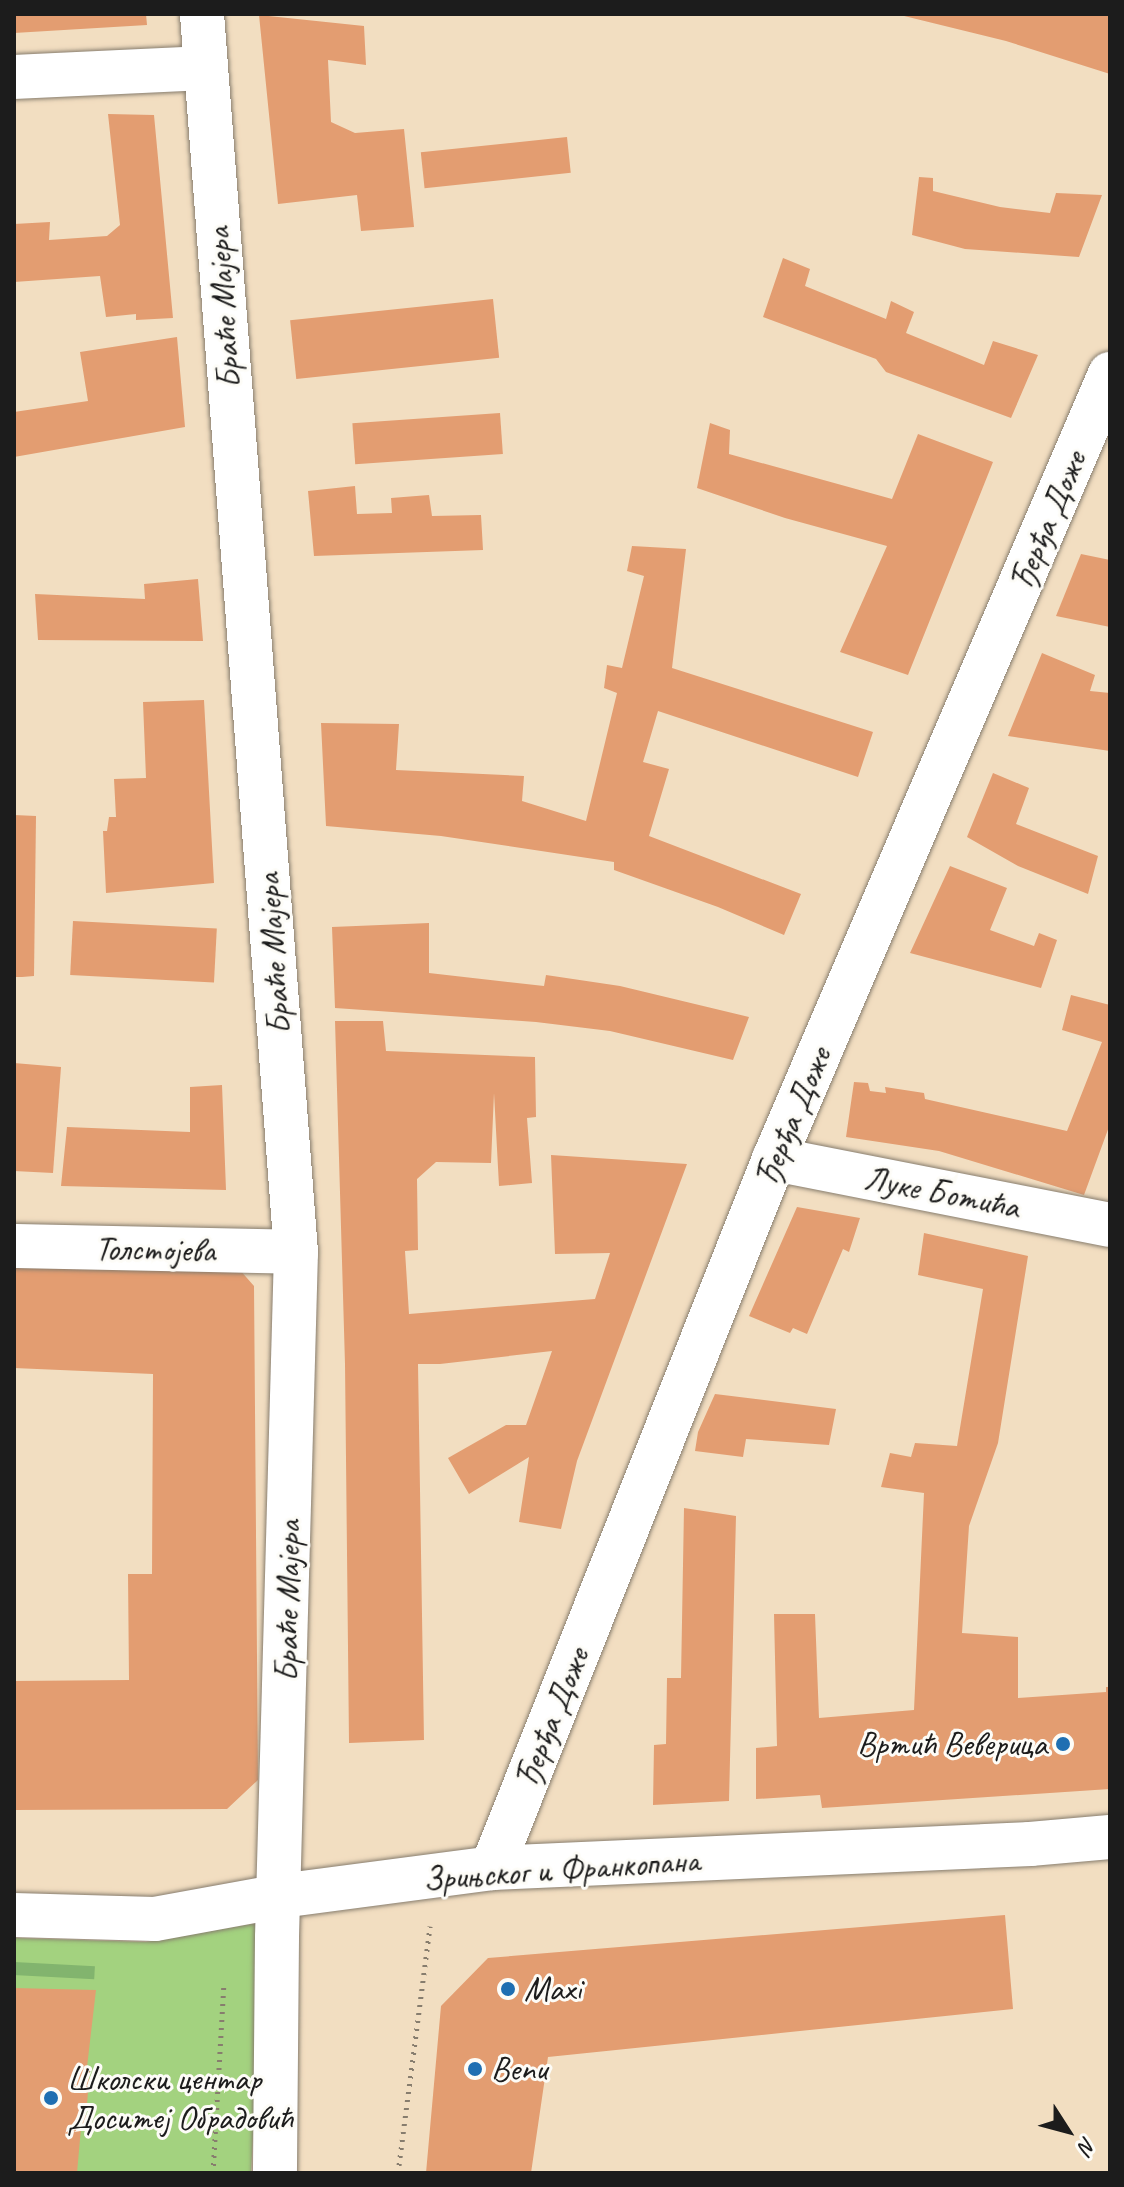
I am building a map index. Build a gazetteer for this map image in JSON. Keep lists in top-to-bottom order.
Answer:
{
  "streets": {
    "street": [
      "Браће Мајера",
      "Ђерђа Доже",
      "Луке Ботића",
      "Толстојева",
      "Зрињског и Франкопана"
    ]
  },
  "crossings": [
    ["Браће Мајера", "Толстојева"],
    ["Браће Мајера", "Зрињског и Франкопана"],
    ["Ђерђа Доже", "Луке Ботића"],
    ["Ђерђа Доже", "Зрињског и Франкопана"]
  ],
  "places": [
    "Вртић Веверица",
    "Maxi",
    "Benu",
    "Школски центар Доситеј Обрадовић"
  ],
  "north": "bottom right"
}
